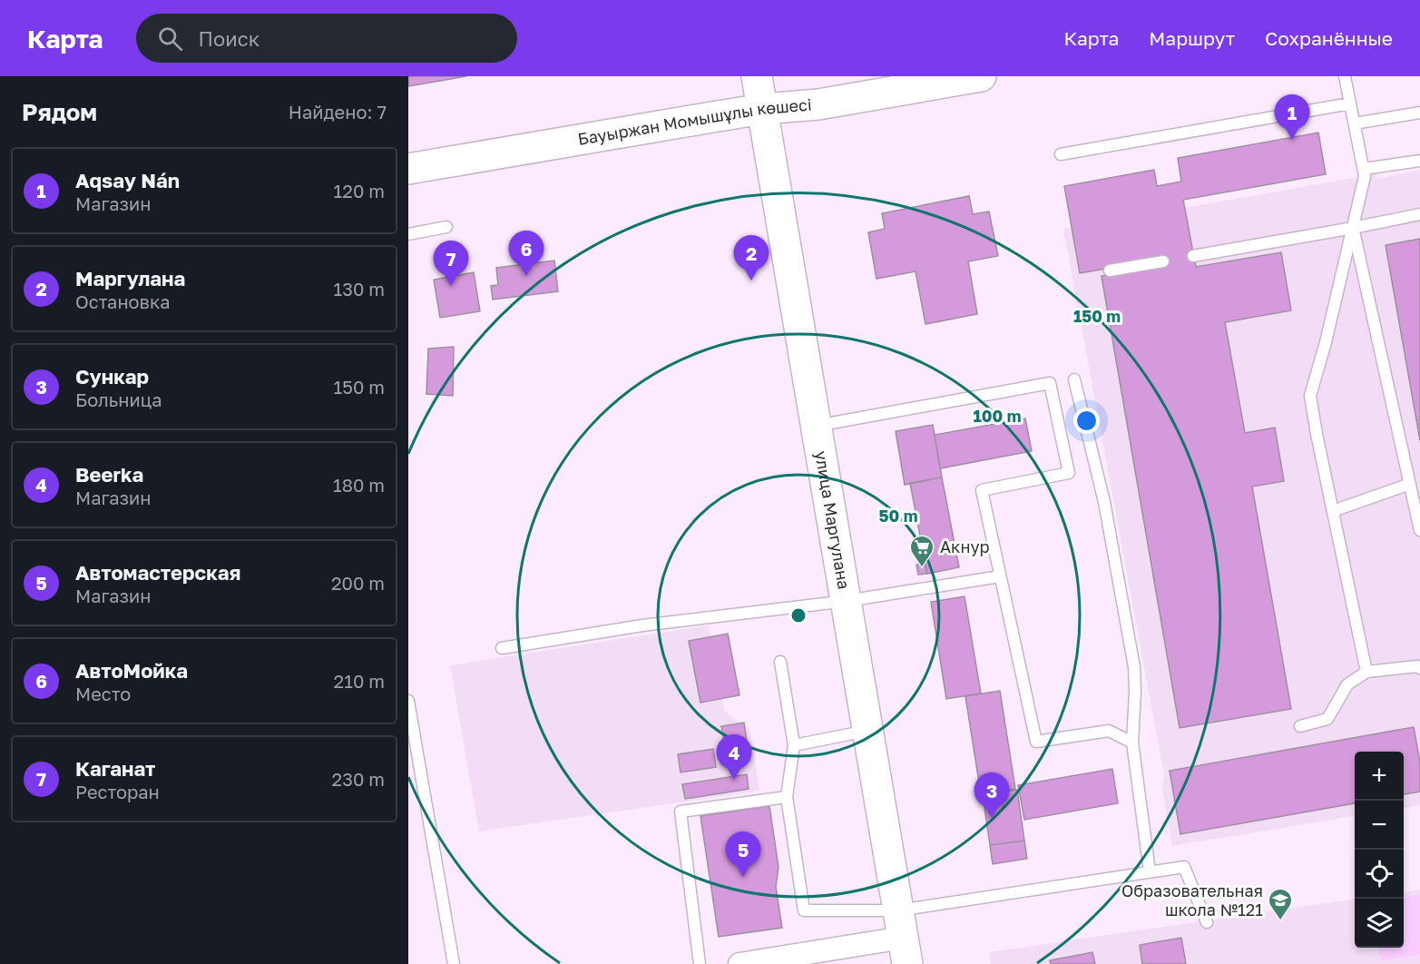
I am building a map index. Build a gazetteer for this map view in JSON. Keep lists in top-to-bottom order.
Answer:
{
  "streets": {
    "street": ["Бауыржан Момышұлы көшесі", "улица Маргулана"]
  },
  "crossings": [
    ["Бауыржан Момышұлы көшесі", "улица Маргулана"]
  ],
  "places": {
    "supermarket": ["Акнур"],
    "school or university": ["Образовательная школа №121"]
  },
  "page": {
    "header": "Карта",
    "search": "Поиск",
    "nav": ["Карта", "Маршрут", "Сохранённые"],
    "heading": ["Рядом", "Найдено: 7"],
    "pins": [
      "1",
      "6",
      "2",
      "7",
      "4",
      "3",
      "5"
    ],
    "list": [
      {
        "mark": "1",
        "name": "Aqsay Nán",
        "note": "Магазин",
        "value": "120 m"
      },
      {
        "mark": "2",
        "name": "Маргулана",
        "note": "Остановка",
        "value": "130 m"
      },
      {
        "mark": "3",
        "name": "Сункар",
        "note": "Больница",
        "value": "150 m"
      },
      {
        "mark": "4",
        "name": "Beerka",
        "note": "Магазин",
        "value": "180 m"
      },
      {
        "mark": "5",
        "name": "Автомастерская",
        "note": "Магазин",
        "value": "200 m"
      },
      {
        "mark": "6",
        "name": "АвтоМойка",
        "note": "Место",
        "value": "210 m"
      },
      {
        "mark": "7",
        "name": "Каганат",
        "note": "Ресторан",
        "value": "230 m"
      }
    ],
    "map_buttons": ["+", "−"]
  },
  "rings": ["150 m", "100 m", "50 m"]
}
